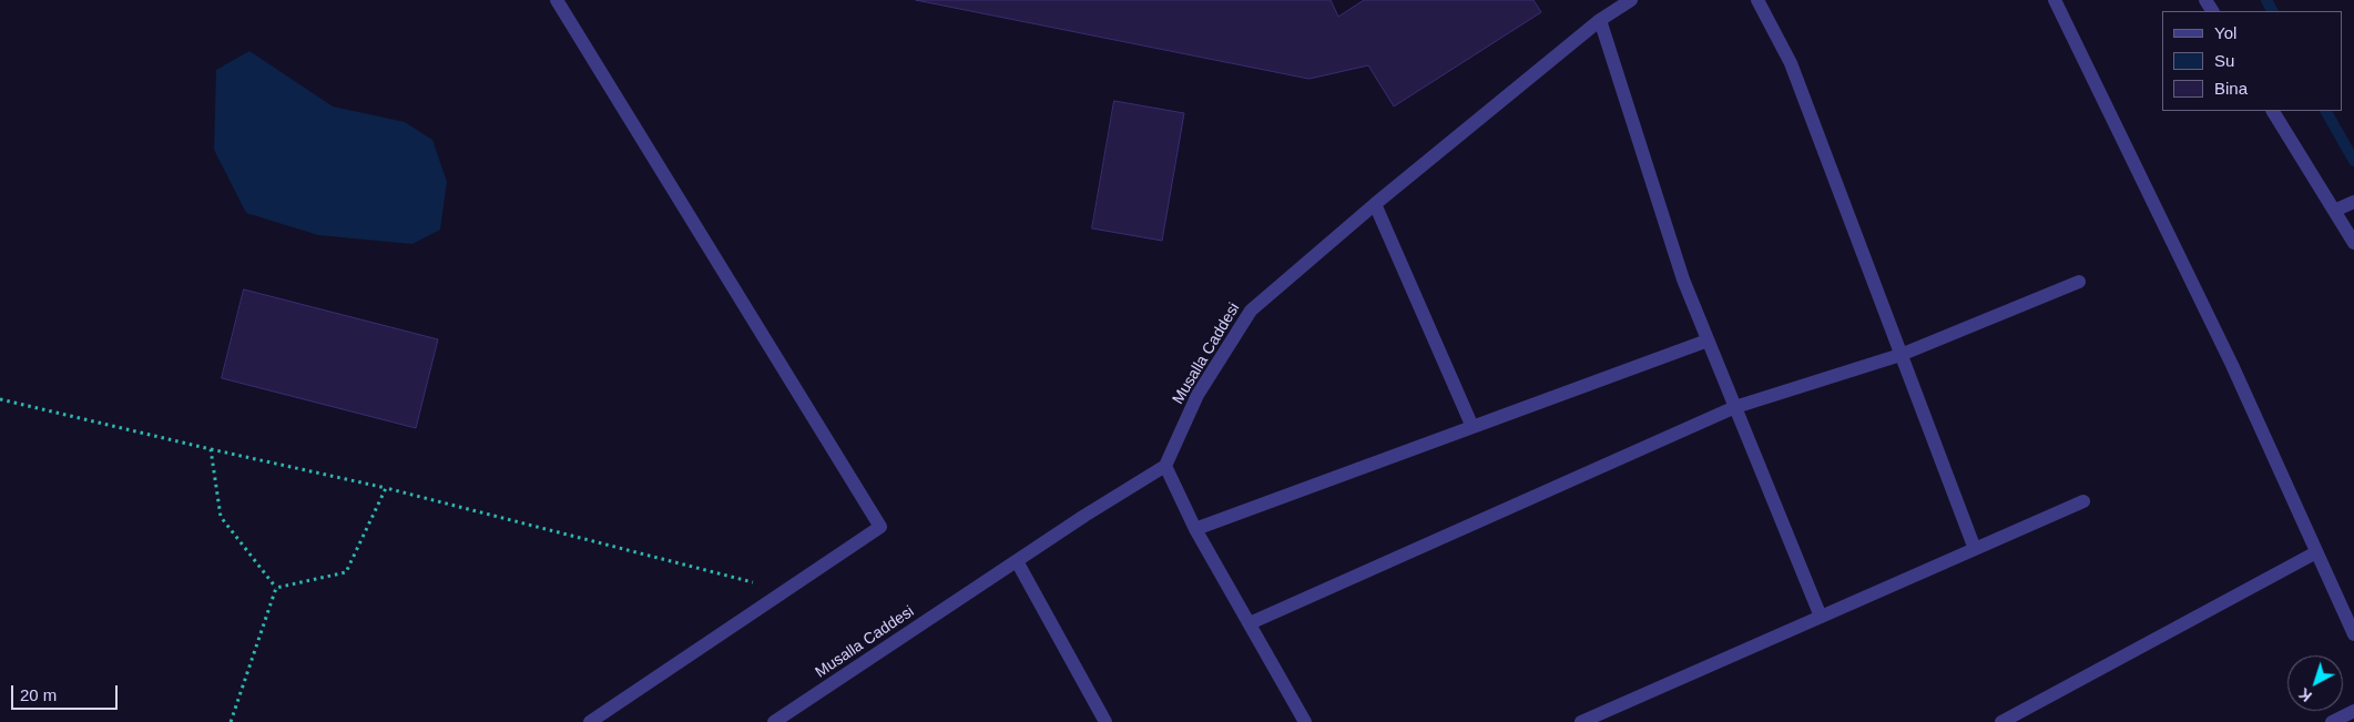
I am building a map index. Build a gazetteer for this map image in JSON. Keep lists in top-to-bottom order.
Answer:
{
  "streets": {
    "street": ["Musalla Caddesi"]
  },
  "legend": ["Yol", "Su", "Bina"],
  "scale_bar": "20 m",
  "north": "bottom left"
}
